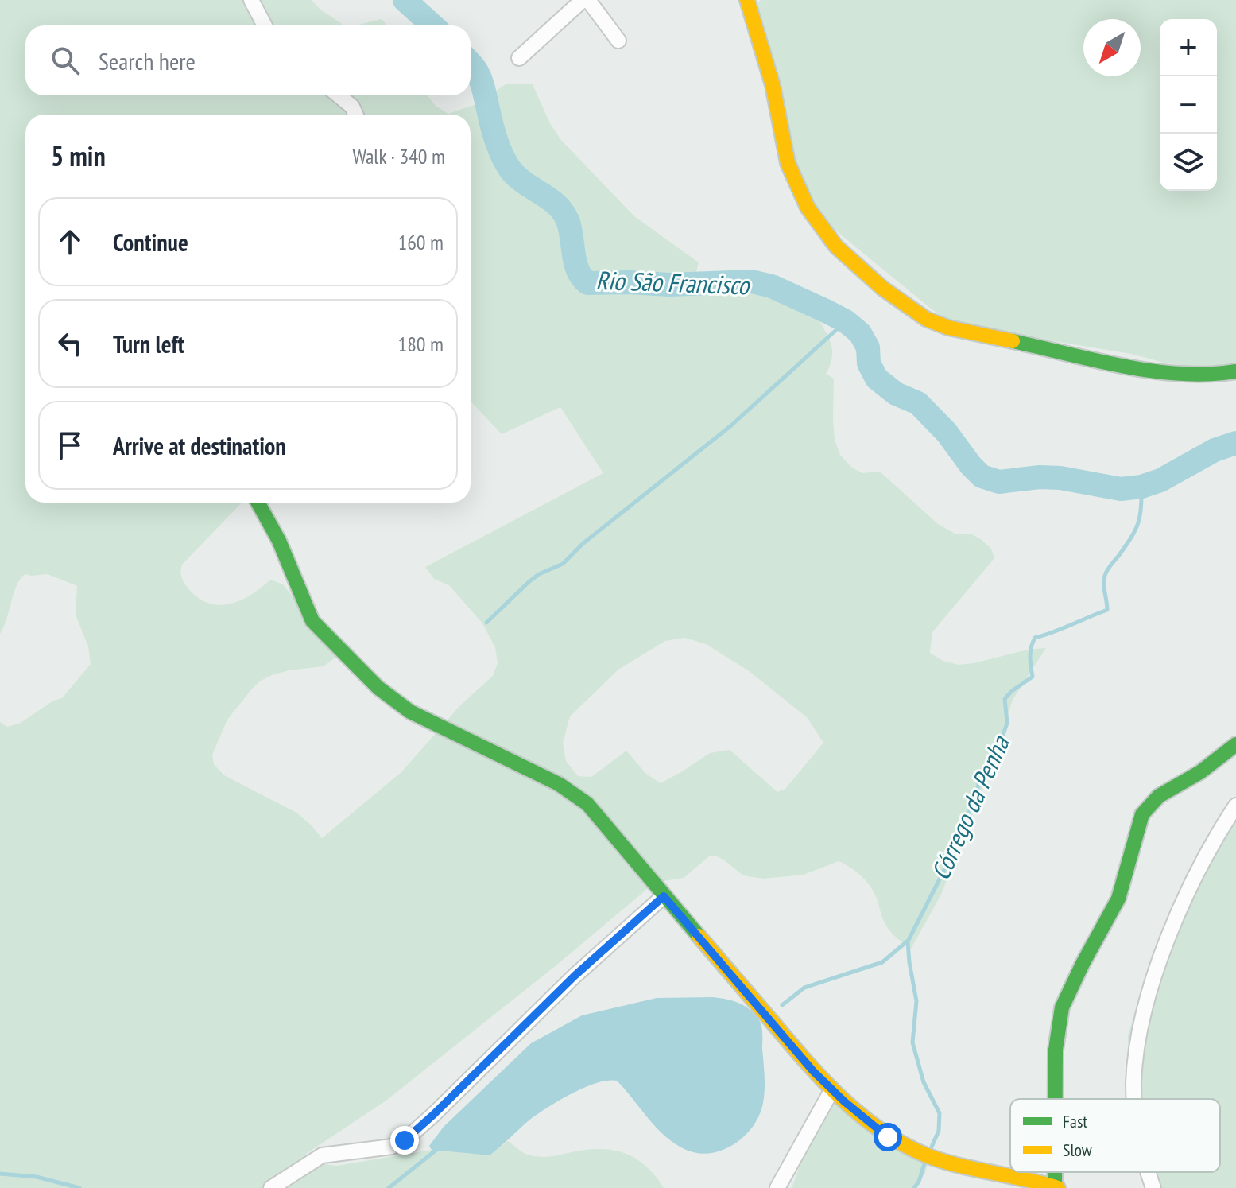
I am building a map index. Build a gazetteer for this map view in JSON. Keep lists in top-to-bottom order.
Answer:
{
  "water": ["Rio São Francisco", "Córrego da Penha"],
  "legend": ["Fast", "Slow"],
  "north": "bottom left",
  "page": {
    "map_buttons": ["+", "−"],
    "search": "Search here",
    "heading": ["5 min", "Walk · 340 m"],
    "list": [
      ["Continue", "160 m"],
      ["Turn left", "180 m"],
      "Arrive at destination"
    ]
  }
}
